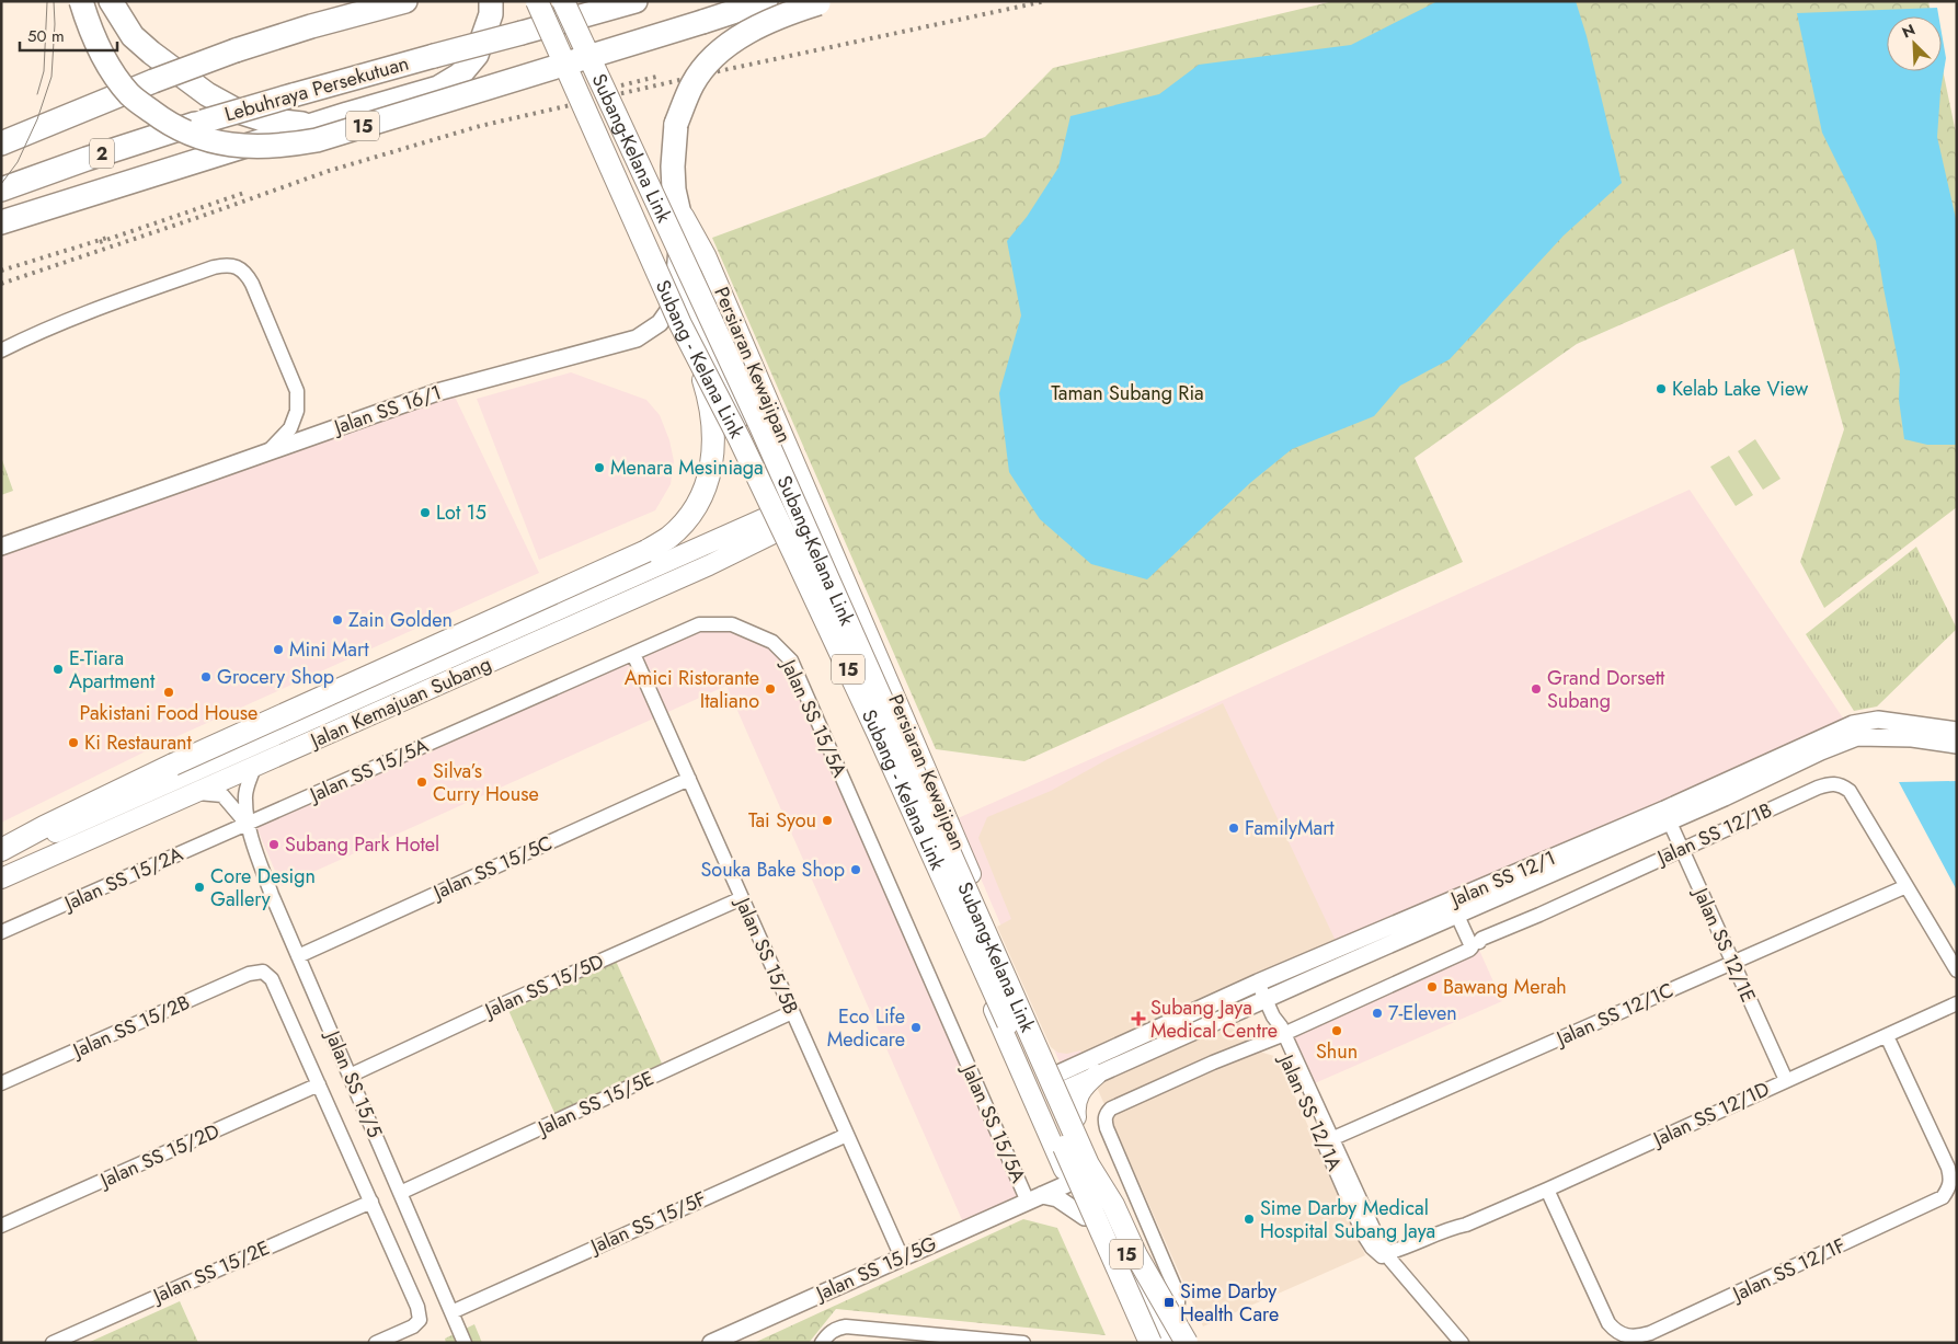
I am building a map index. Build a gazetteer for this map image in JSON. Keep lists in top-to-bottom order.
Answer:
{
  "streets": {
    "highway": ["Lebuhraya Persekutuan", "15", "2"],
    "main road": [
      "Subang-Kelana Link",
      "Subang - Kelana Link",
      "Persiaran Kewajipan",
      "Jalan Kemajuan Subang"
    ],
    "street": [
      "Jalan SS 16/1",
      "Jalan SS 15/5A",
      "Jalan SS 12/1B",
      "Jalan SS 15/5C",
      "Jalan SS 15/2A",
      "Jalan SS 12/1",
      "Jalan SS 12/1E",
      "Jalan SS 15/5B",
      "Jalan SS 15/5D",
      "Jalan SS 12/1C",
      "Jalan SS 15/2B",
      "Jalan SS 15/5",
      "Jalan SS 15/5E",
      "Jalan SS 12/1A",
      "Jalan SS 12/1D",
      "Jalan SS 15/2D",
      "Jalan SS 15/5F",
      "Jalan SS 15/5G",
      "Jalan SS 12/1F",
      "Jalan SS 15/2E"
    ]
  },
  "crossings": [
    ["15", "Subang-Kelana Link"],
    ["Persiaran Kewajipan", "Jalan SS 16/1"],
    ["Persiaran Kewajipan", "Jalan Kemajuan Subang"],
    ["Persiaran Kewajipan", "Jalan SS 12/1"],
    ["Persiaran Kewajipan", "Jalan SS 15/5G"],
    ["Jalan Kemajuan Subang", "Jalan SS 15/5"],
    ["Jalan SS 15/5A", "Jalan SS 15/2A"],
    ["Jalan SS 15/5A", "Jalan SS 15/5B"],
    ["Jalan SS 15/5A", "Jalan SS 15/5"],
    ["Jalan SS 15/5A", "Jalan SS 15/5G"],
    ["Jalan SS 12/1B", "Jalan SS 12/1E"],
    ["Jalan SS 12/1B", "Jalan SS 12/1C"],
    ["Jalan SS 15/5C", "Jalan SS 15/5B"],
    ["Jalan SS 15/5C", "Jalan SS 15/5"],
    ["Jalan SS 15/2A", "Jalan SS 15/5"],
    ["Jalan SS 12/1", "Jalan SS 12/1E"],
    ["Jalan SS 12/1", "Jalan SS 12/1A"],
    ["Jalan SS 12/1E", "Jalan SS 12/1C"],
    ["Jalan SS 12/1E", "Jalan SS 12/1D"],
    ["Jalan SS 15/5B", "Jalan SS 15/5D"],
    ["Jalan SS 15/5B", "Jalan SS 15/5E"],
    ["Jalan SS 15/5B", "Jalan SS 15/5F"],
    ["Jalan SS 15/5B", "Jalan SS 15/5G"],
    ["Jalan SS 15/5D", "Jalan SS 15/5"],
    ["Jalan SS 12/1C", "Jalan SS 12/1A"],
    ["Jalan SS 15/2B", "Jalan SS 15/2D"],
    ["Jalan SS 15/5", "Jalan SS 15/5E"],
    ["Jalan SS 15/5", "Jalan SS 15/5F"],
    ["Jalan SS 12/1A", "Jalan SS 12/1D"],
    ["Jalan SS 12/1D", "Jalan SS 12/1F"]
  ],
  "parks": ["Taman Subang Ria"],
  "places": {
    "other": [
      "Kelab Lake View",
      "Menara Mesiniaga",
      "Lot 15",
      "Zain Golden",
      "Mini Mart",
      "E-Tiara Apartment",
      "Grocery Shop",
      "Amici Ristorante Italiano",
      "Grand Dorsett Subang",
      "Pakistani Food House",
      "Ki Restaurant",
      "Silva’s Curry House",
      "Tai Syou",
      "FamilyMart",
      "Subang Park Hotel",
      "Souka Bake Shop",
      "Core Design Gallery",
      "Bawang Merah",
      "7-Eleven",
      "Eco Life Medicare",
      "Shun",
      "Sime Darby Medical Hospital Subang Jaya"
    ],
    "health": ["Subang Jaya Medical Centre"],
    "transit": ["Sime Darby Health Care"]
  },
  "scale_bar": "50 m",
  "north": "top left"
}
